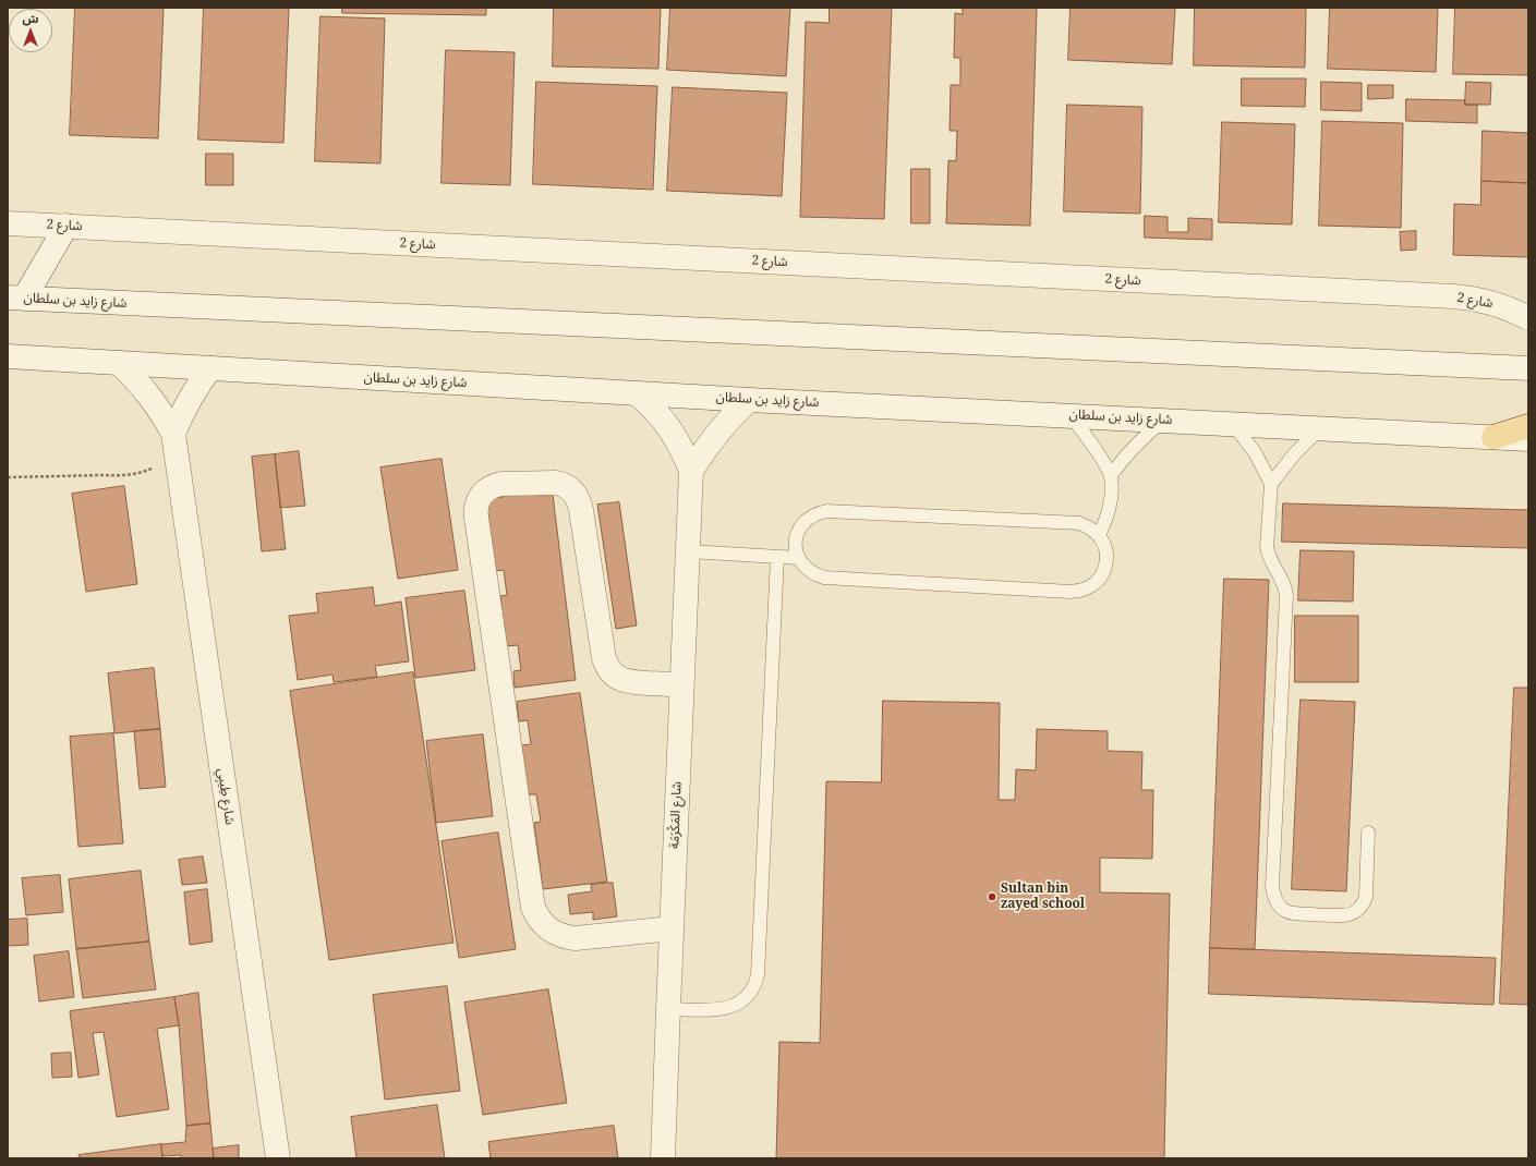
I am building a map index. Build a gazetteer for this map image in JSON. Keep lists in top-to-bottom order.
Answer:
{
  "streets": {
    "street": [
      "شارع 2",
      "شارع زايد بن سلطان",
      "شارع طِيبِي",
      "شارع المَكْرَمَة"
    ]
  },
  "crossings": [
    ["شارع زايد بن سلطان", "شارع طِيبِي"],
    ["شارع زايد بن سلطان", "شارع المَكْرَمَة"]
  ],
  "places": ["Sultan bin zayed school"],
  "north": "top"
}
